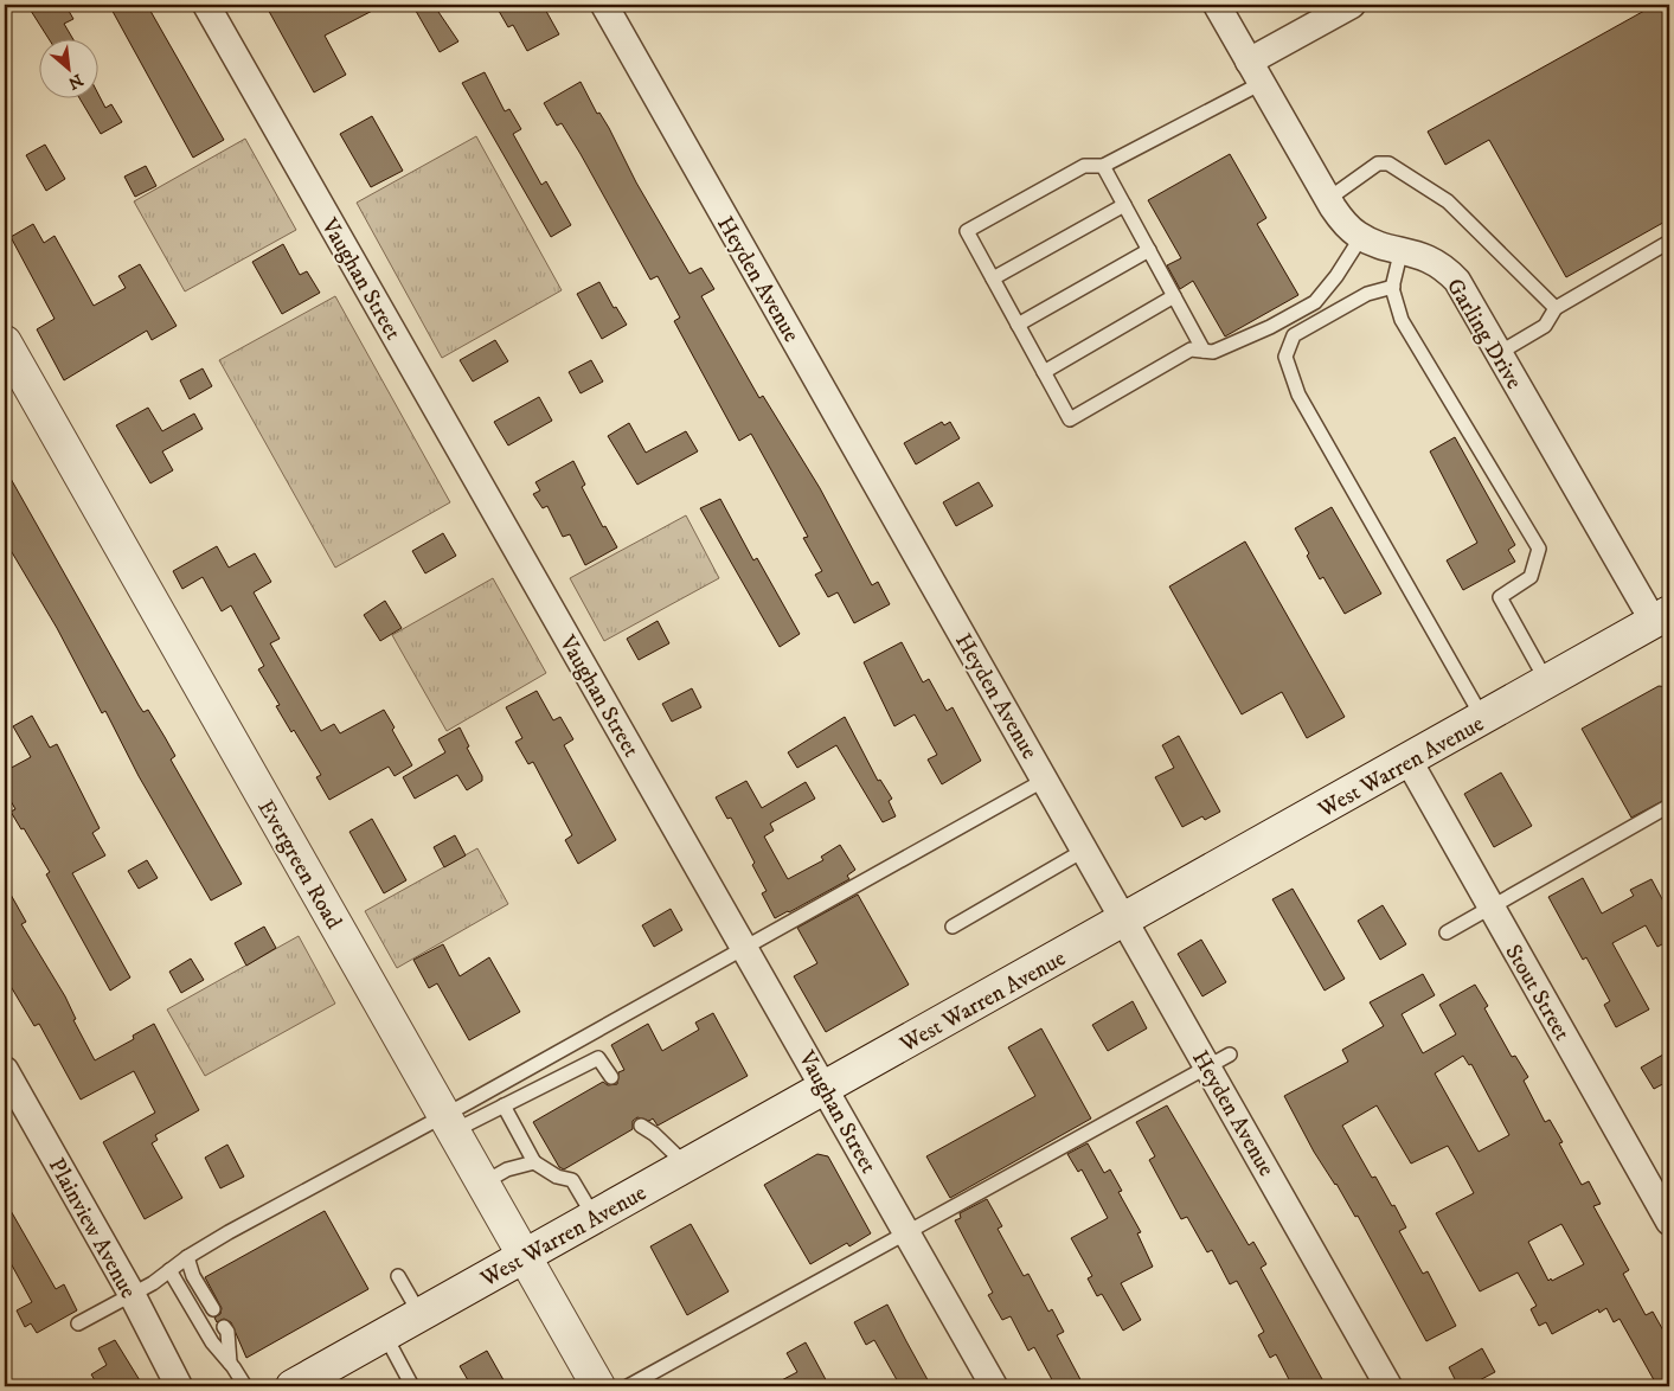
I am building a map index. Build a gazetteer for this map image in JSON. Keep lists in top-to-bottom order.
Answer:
{
  "streets": {
    "main road": ["West Warren Avenue", "Evergreen Road"],
    "street": [
      "Vaughan Street",
      "Heyden Avenue",
      "Garling Drive",
      "Stout Street",
      "Plainview Avenue"
    ]
  },
  "crossings": [
    ["Vaughan Street", "West Warren Avenue"],
    ["Heyden Avenue", "West Warren Avenue"],
    ["Garling Drive", "West Warren Avenue"],
    ["West Warren Avenue", "Evergreen Road"],
    ["West Warren Avenue", "Stout Street"]
  ],
  "north": "bottom right"
}
